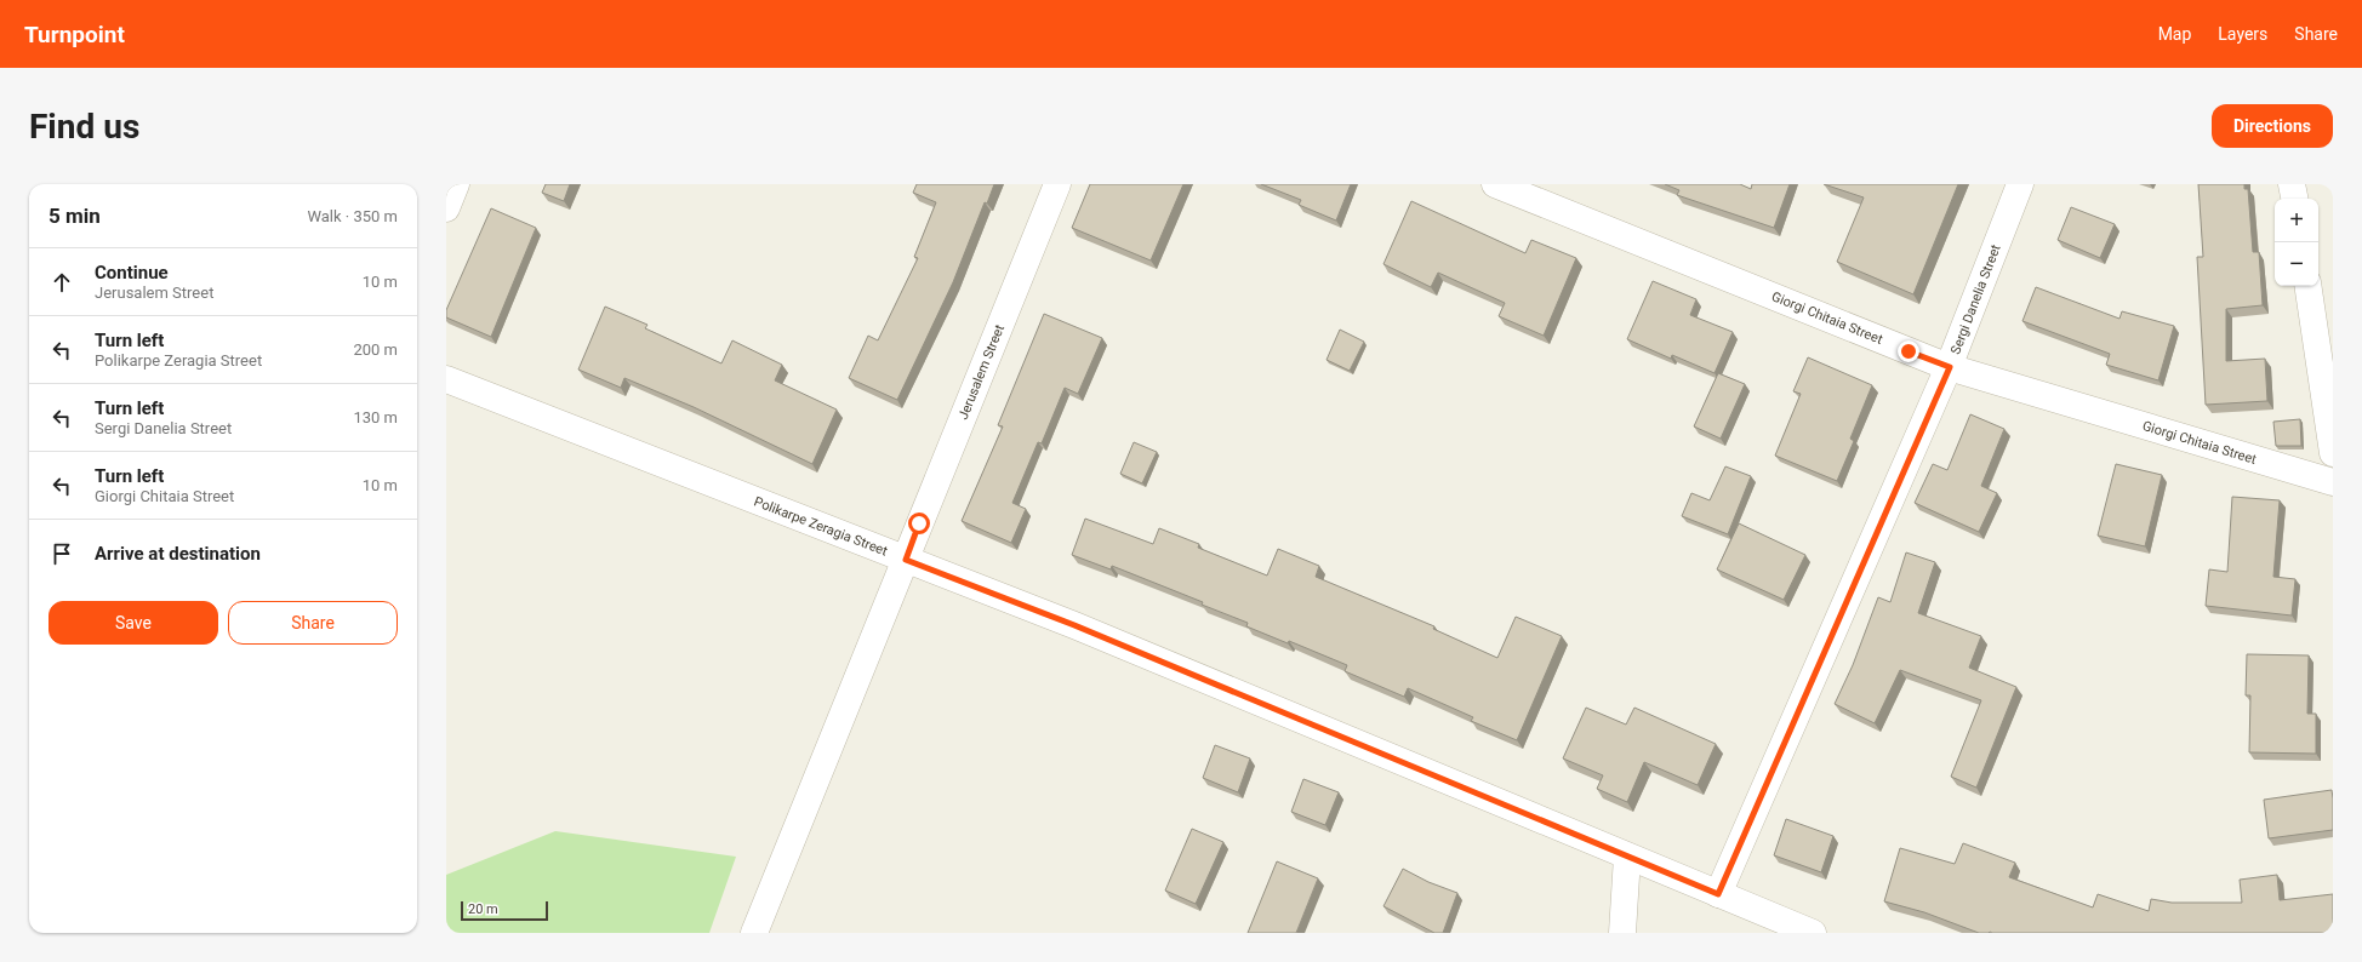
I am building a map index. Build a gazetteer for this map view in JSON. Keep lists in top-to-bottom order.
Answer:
{
  "streets": {
    "street": [
      "Sergi Danelia Street",
      "Giorgi Chitaia Street",
      "Jerusalem Street",
      "Polikarpe Zeragia Street"
    ]
  },
  "crossings": [
    ["Sergi Danelia Street", "Giorgi Chitaia Street"],
    ["Sergi Danelia Street", "Polikarpe Zeragia Street"],
    ["Jerusalem Street", "Polikarpe Zeragia Street"]
  ],
  "scale_bar": "20 m",
  "page": {
    "header": "Turnpoint",
    "nav": ["Map", "Layers", "Share"],
    "buttons": [
      "Directions",
      ["Save", "Share"]
    ],
    "title": "Find us",
    "heading": ["5 min", "Walk · 350 m"],
    "map_buttons": ["+", "−"],
    "list": [
      ["Continue", "Jerusalem Street", "10 m"],
      ["Turn left", "Polikarpe Zeragia Street", "200 m"],
      ["Turn left", "Sergi Danelia Street", "130 m"],
      ["Turn left", "Giorgi Chitaia Street", "10 m"],
      "Arrive at destination"
    ],
    "scale": "20 m"
  }
}
